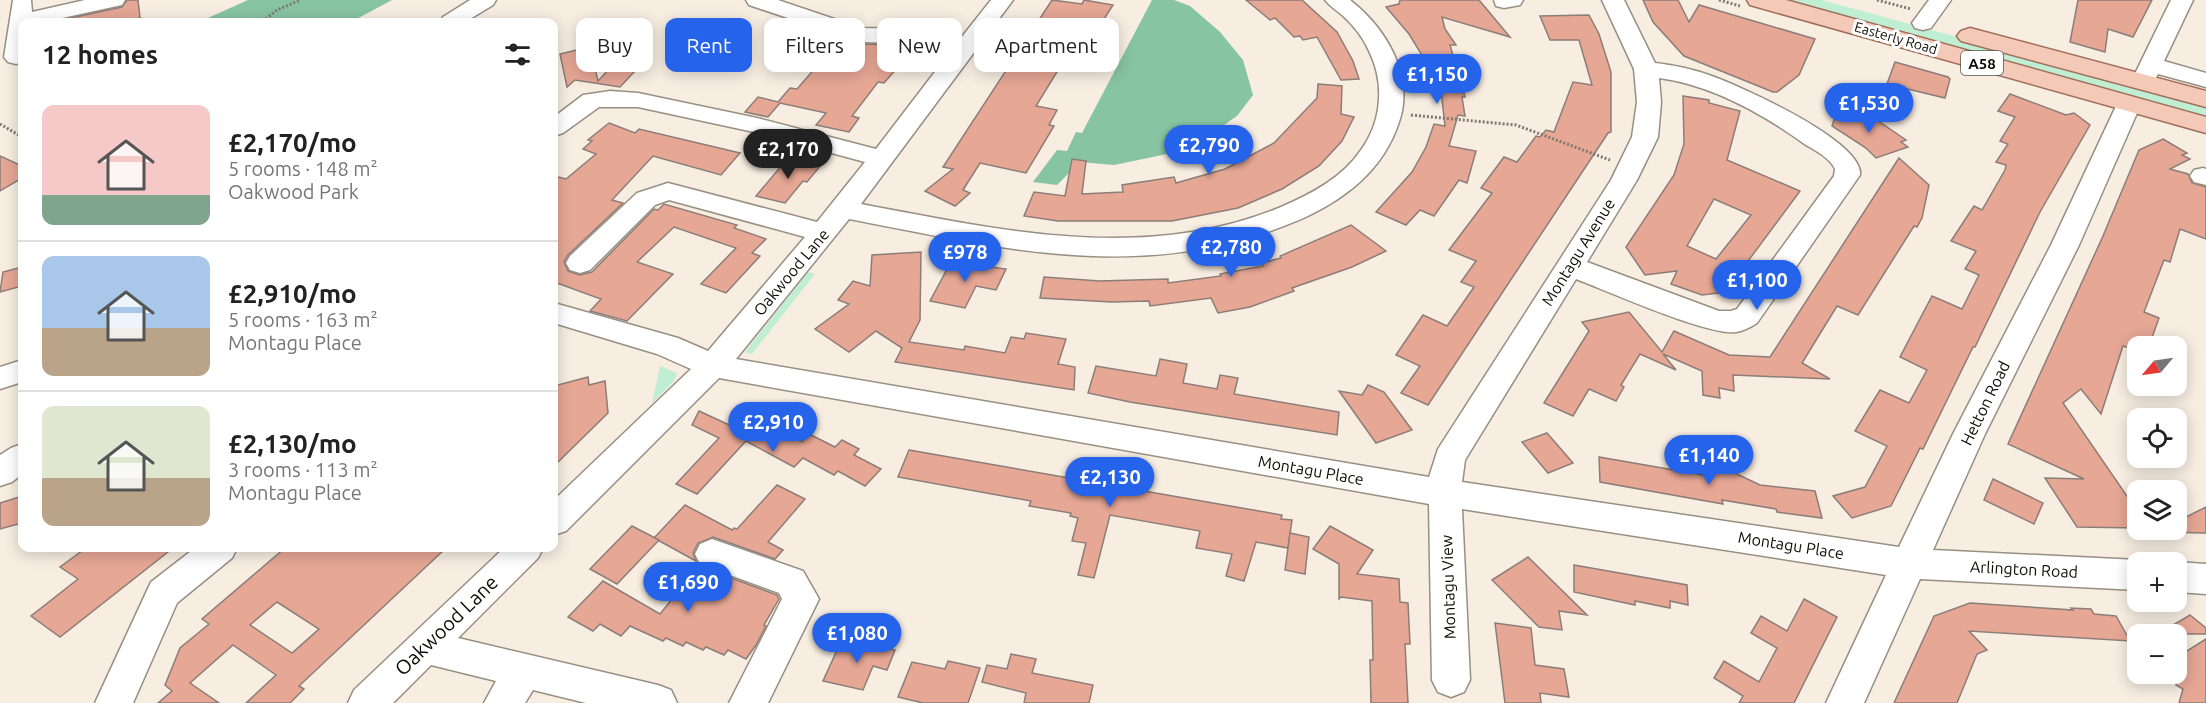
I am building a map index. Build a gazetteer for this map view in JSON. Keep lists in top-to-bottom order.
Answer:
{
  "streets": {
    "main road": ["Easterly Road", "A58"],
    "street": [
      "Montagu Avenue",
      "Oakwood Lane",
      "Hetton Road",
      "Montagu Place",
      "Arlington Road",
      "Montagu View"
    ]
  },
  "crossings": [
    ["Easterly Road", "Hetton Road"],
    ["Montagu Avenue", "Montagu Place"],
    ["Montagu Avenue", "Montagu View"],
    ["Oakwood Lane", "Montagu Place"],
    ["Hetton Road", "Montagu Place"],
    ["Hetton Road", "Arlington Road"],
    ["Montagu Place", "Arlington Road"],
    ["Montagu Place", "Montagu View"]
  ],
  "north": "bottom left",
  "page": {
    "chip": [
      "Buy",
      "Rent",
      "Filters",
      "New",
      "Apartment"
    ],
    "heading": "12 homes",
    "price": [
      "£1,150",
      "£1,530",
      "£2,790",
      "£2,170",
      "£2,780",
      "£978",
      "£1,100",
      "£2,910",
      "£1,140",
      "£2,130",
      "£1,690",
      "£1,080"
    ],
    "list": [
      {
        "name": "£2,170/mo",
        "note": "5 rooms · 148 m² · Oakwood Park"
      },
      {
        "name": "£2,910/mo",
        "note": "5 rooms · 163 m² · Montagu Place"
      },
      {
        "name": "£2,130/mo",
        "note": "3 rooms · 113 m² · Montagu Place"
      }
    ],
    "map_buttons": ["+", "−"]
  }
}
